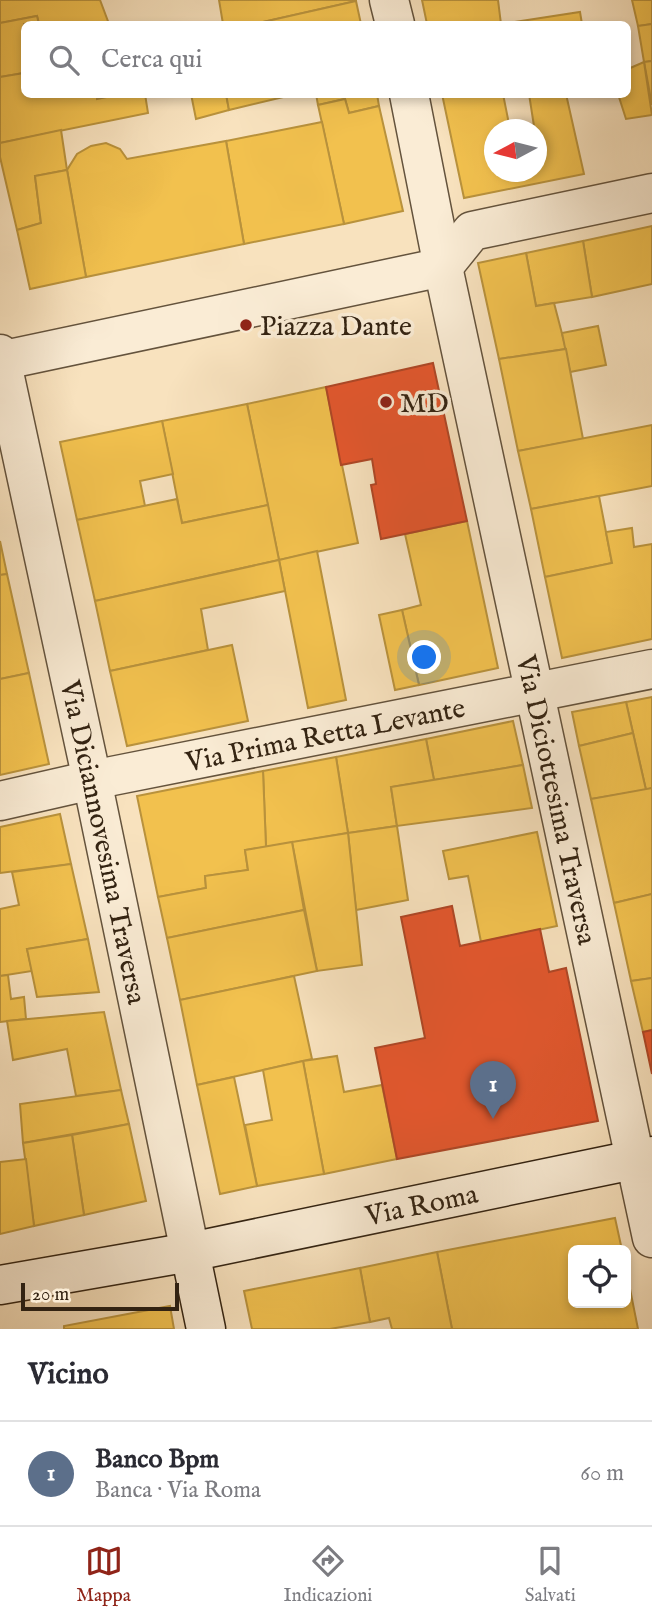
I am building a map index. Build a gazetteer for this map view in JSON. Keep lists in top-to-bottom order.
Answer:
{
  "streets": {
    "street": [
      "Via Prima Retta Levante",
      "Via Diciottesima Traversa",
      "Via Diciannovesima Traversa",
      "Via Roma"
    ]
  },
  "crossings": [
    ["Via Prima Retta Levante", "Via Diciottesima Traversa"],
    ["Via Prima Retta Levante", "Via Diciannovesima Traversa"],
    ["Via Diciottesima Traversa", "Via Roma"],
    ["Via Diciannovesima Traversa", "Via Roma"]
  ],
  "places": ["Piazza Dante", "MD"],
  "scale_bar": "20 m",
  "north": "left",
  "page": {
    "search": "Cerca qui",
    "pins": "1",
    "scale": "20 m",
    "heading": "Vicino",
    "list": [
      {
        "mark": "1",
        "name": "Banco Bpm",
        "note": "Banca · Via Roma",
        "value": "60 m"
      }
    ],
    "nav": ["Mappa", "Indicazioni", "Salvati"]
  }
}
